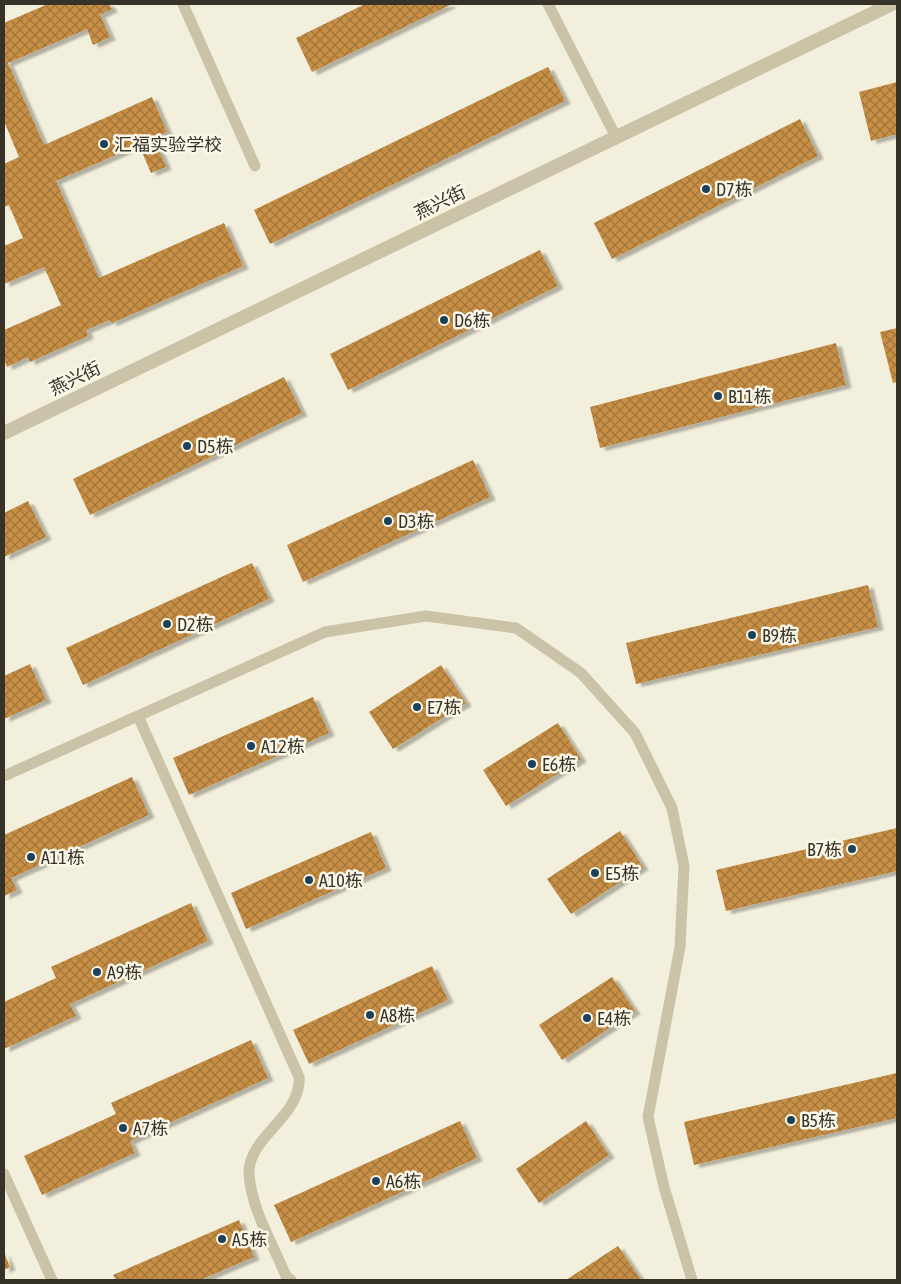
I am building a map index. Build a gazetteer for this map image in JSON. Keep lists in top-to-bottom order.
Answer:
{
  "streets": {
    "street": ["燕兴街"]
  },
  "places": [
    "汇福实验学校",
    "D7栋",
    "D6栋",
    "B11栋",
    "D5栋",
    "D3栋",
    "D2栋",
    "B9栋",
    "E7栋",
    "A12栋",
    "E6栋",
    "B7栋",
    "A11栋",
    "E5栋",
    "A10栋",
    "A9栋",
    "A8栋",
    "E4栋",
    "B5栋",
    "A7栋",
    "A6栋",
    "A5栋"
  ]
}
